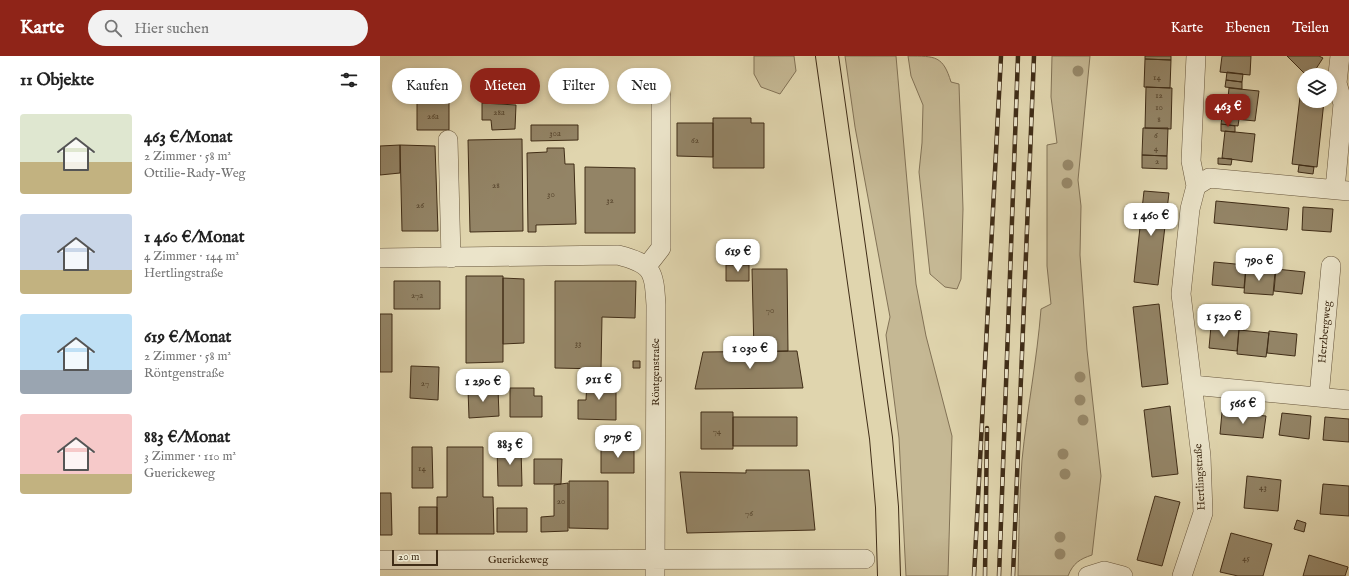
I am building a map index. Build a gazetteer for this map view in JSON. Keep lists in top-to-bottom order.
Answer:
{
  "streets": {
    "street": [
      "Herzbergweg",
      "Röntgenstraße",
      "Hertlingstraße",
      "Guerickeweg"
    ]
  },
  "crossings": [
    ["Röntgenstraße", "Guerickeweg"]
  ],
  "house_numbers": [
    "14",
    "12",
    "10",
    "28a",
    "26a",
    "8",
    "30a",
    "6",
    "62",
    "4",
    "2",
    "28",
    "30",
    "32",
    "26",
    "27a",
    "70",
    "33",
    "27",
    "74",
    "14",
    "43",
    "20",
    "76",
    "45"
  ],
  "scale_bar": "20 m",
  "page": {
    "header": "Karte",
    "search": "Hier suchen",
    "nav": ["Karte", "Ebenen", "Teilen"],
    "heading": "11 Objekte",
    "chip": [
      "Kaufen",
      "Mieten",
      "Filter",
      "Neu"
    ],
    "price": [
      "463 €",
      "1 460 €",
      "619 €",
      "790 €",
      "1 520 €",
      "1 030 €",
      "911 €",
      "1 290 €",
      "566 €",
      "979 €",
      "883 €"
    ],
    "list": [
      {
        "name": "463 €/Monat",
        "note": "2 Zimmer · 58 m² · Ottilie-Rady-Weg"
      },
      {
        "name": "1 460 €/Monat",
        "note": "4 Zimmer · 144 m² · Hertlingstraße"
      },
      {
        "name": "619 €/Monat",
        "note": "2 Zimmer · 58 m² · Röntgenstraße"
      },
      {
        "name": "883 €/Monat",
        "note": "3 Zimmer · 110 m² · Guerickeweg"
      }
    ],
    "scale": "20 m"
  }
}
